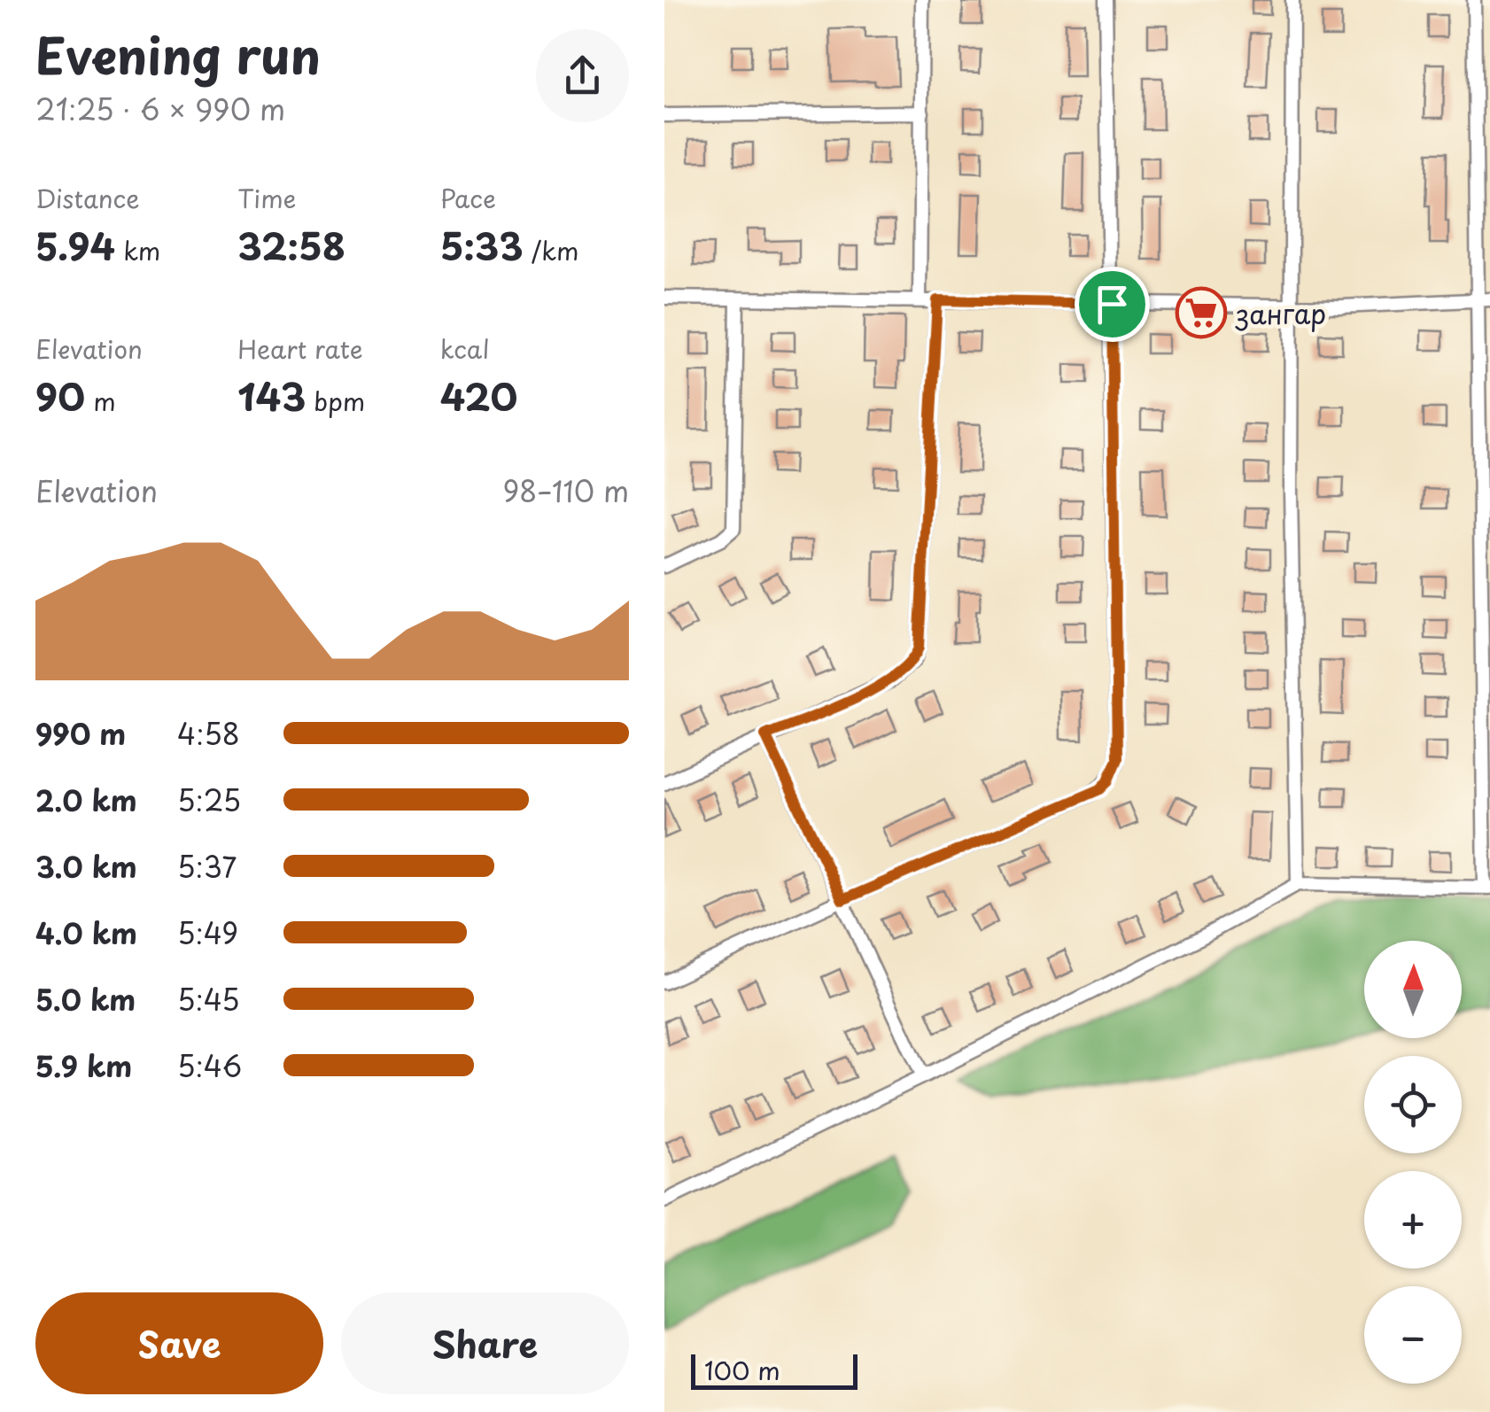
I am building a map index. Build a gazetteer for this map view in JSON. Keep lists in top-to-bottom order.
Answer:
{
  "places": {
    "supermarket": ["зангар"]
  },
  "scale_bar": "100 m",
  "north": "top",
  "page": {
    "heading": ["Evening run", "21:25 · 6 × 990 m"],
    "stats": [
      ["Distance", "5.94 km"],
      ["Time", "32:58"],
      ["Pace", "5:33 /km"],
      ["Elevation", "90 m"],
      ["Heart rate", "143 bpm"],
      ["kcal", "420"]
    ],
    "chart": ["Elevation", "98–110 m"],
    "list": [
      {
        "name": "990 m",
        "note": "4:58"
      },
      {
        "name": "2.0 km",
        "note": "5:25"
      },
      {
        "name": "3.0 km",
        "note": "5:37"
      },
      {
        "name": "4.0 km",
        "note": "5:49"
      },
      {
        "name": "5.0 km",
        "note": "5:45"
      },
      {
        "name": "5.9 km",
        "note": "5:46"
      }
    ],
    "map_buttons": ["+", "−"],
    "buttons": ["Save", "Share"],
    "scale": "100 m"
  }
}
